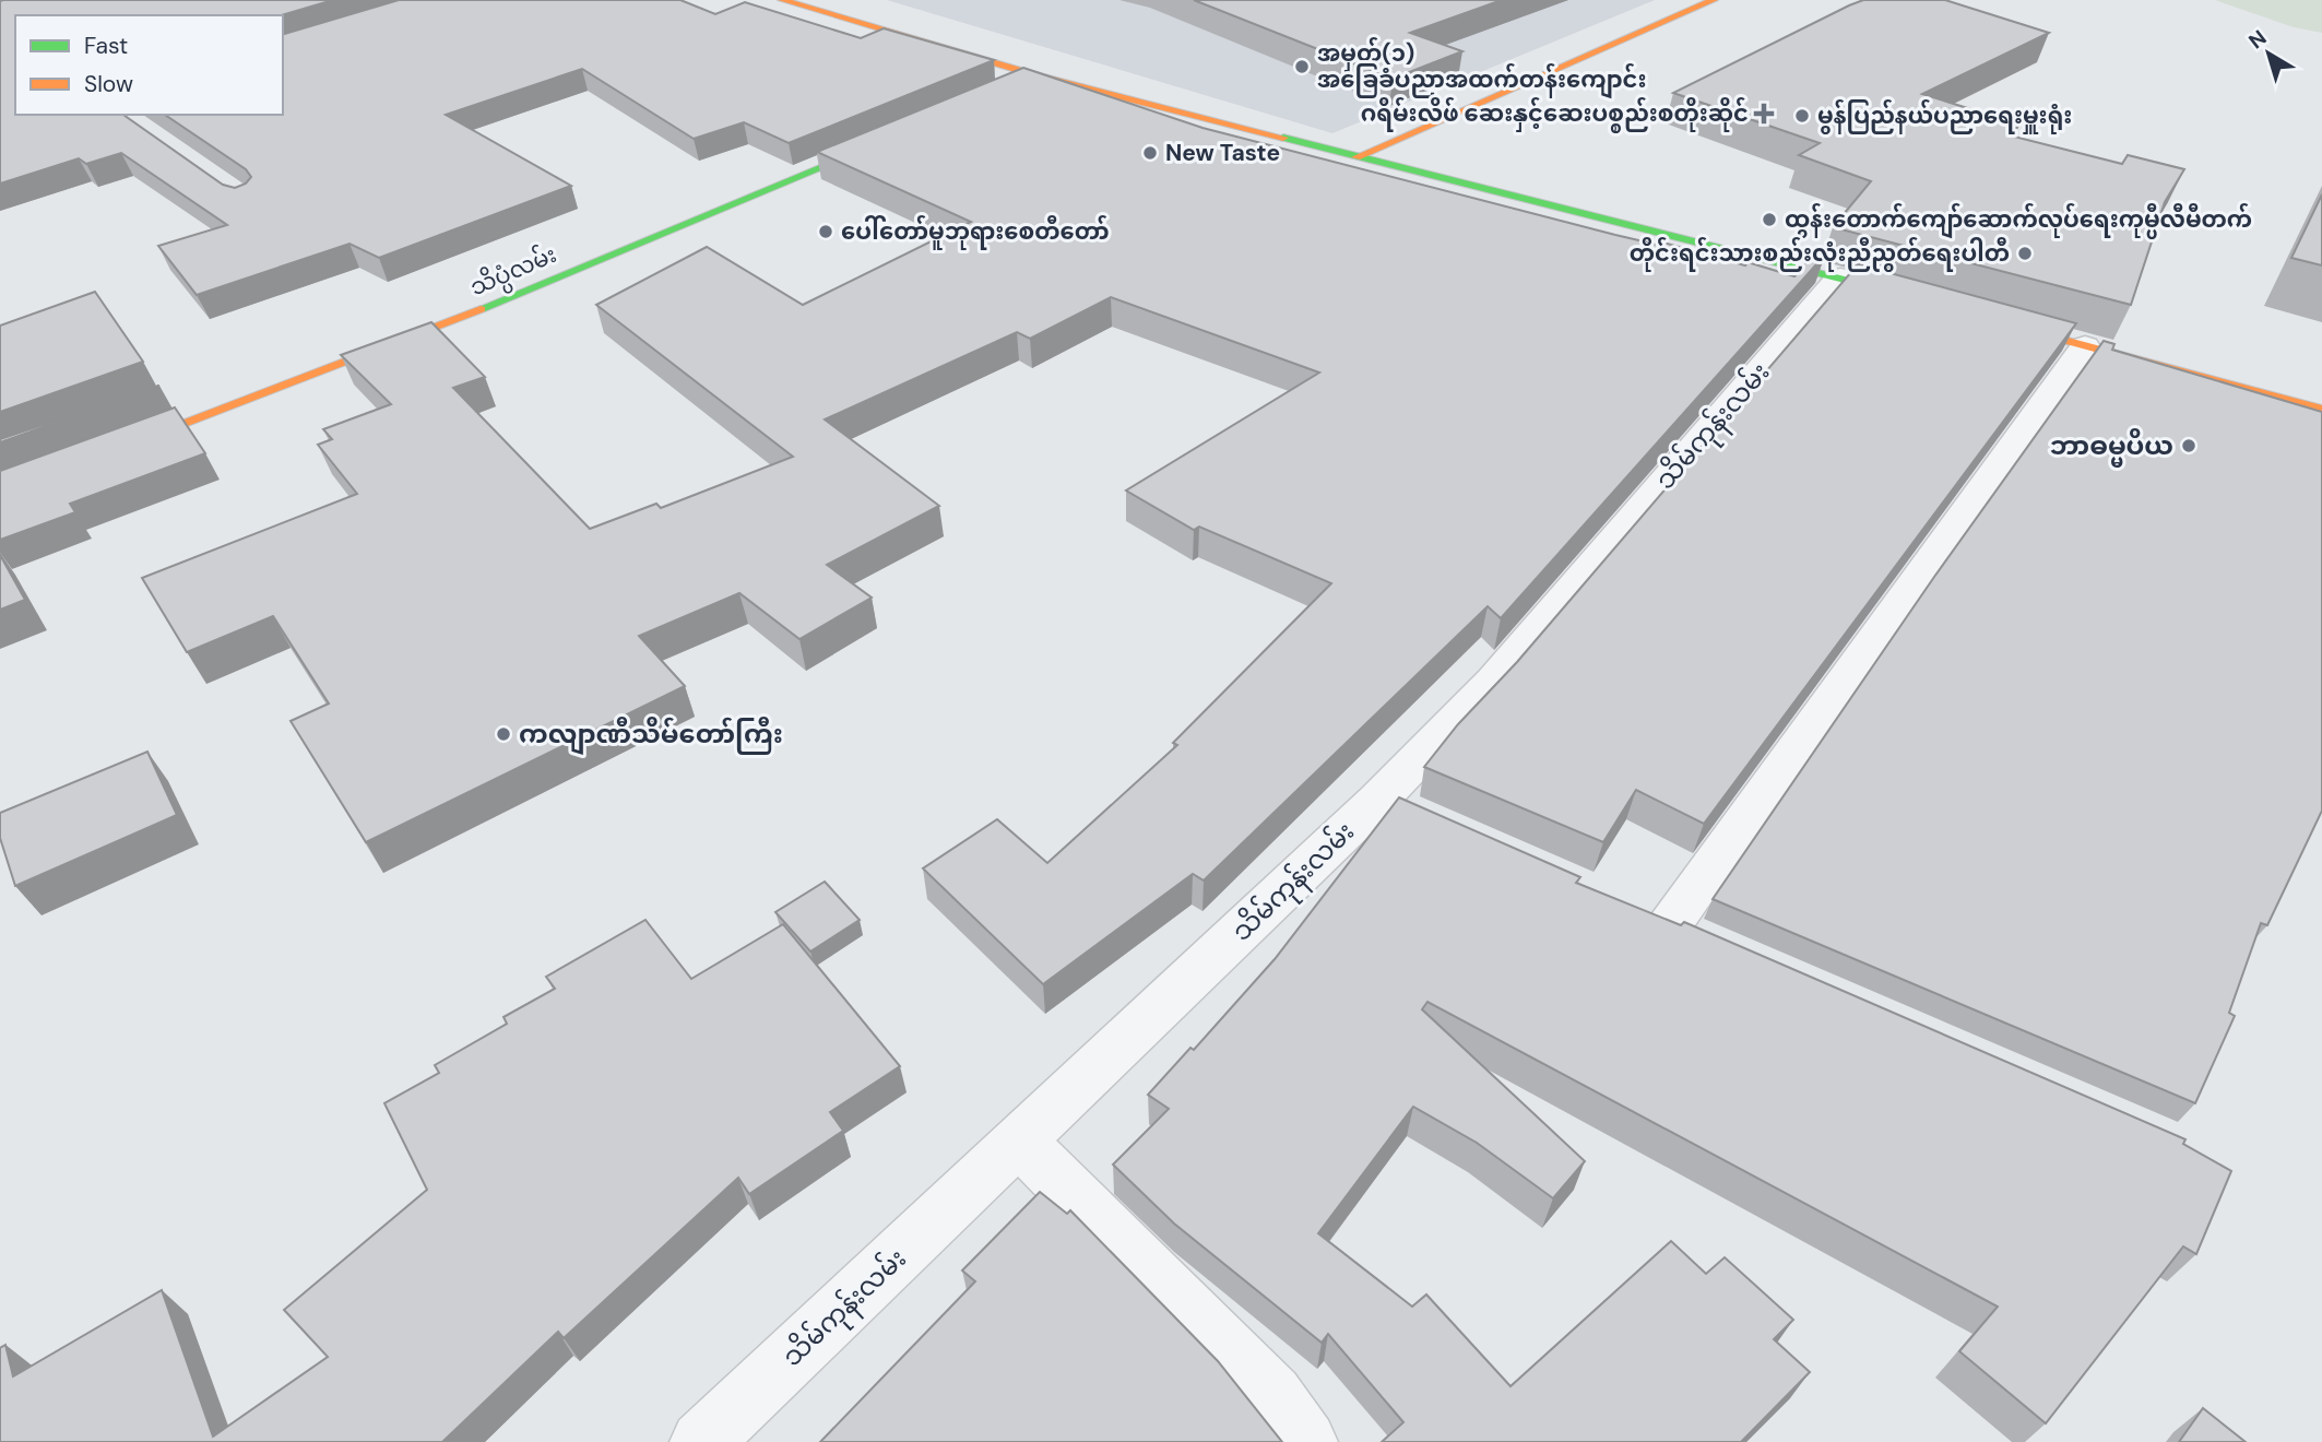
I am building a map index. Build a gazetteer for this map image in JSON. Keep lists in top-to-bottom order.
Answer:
{
  "streets": {
    "main road": ["သိပ္ပံလမ်း"],
    "street": ["သိမ်ကုန်းလမ်း"]
  },
  "places": {
    "other": [
      "အမှတ်(၁) အခြေခံပညာအထက်တန်းကျောင်း",
      "မွန်ပြည်နယ်ပညာရေးမှူးရုံး",
      "New Taste",
      "ထွန်းတောက်ကျော်ဆောက်လုပ်ရေးကုမ္ပီလီမီတက်",
      "ပေါ်တော်မူဘုရားစေတီတော်",
      "တိုင်းရင်းသားစည်းလုံးညီညွတ်ရေးပါတီ",
      "ဘာဓမ္မပိယ",
      "ကလျာဏီသိမ်တော်ကြီး"
    ],
    "health": ["ဂရိမ်းလိဖ် ဆေးနှင့်ဆေးပစ္စည်းစတိုးဆိုင်"]
  },
  "legend": ["Fast", "Slow"],
  "north": "top left"
}
